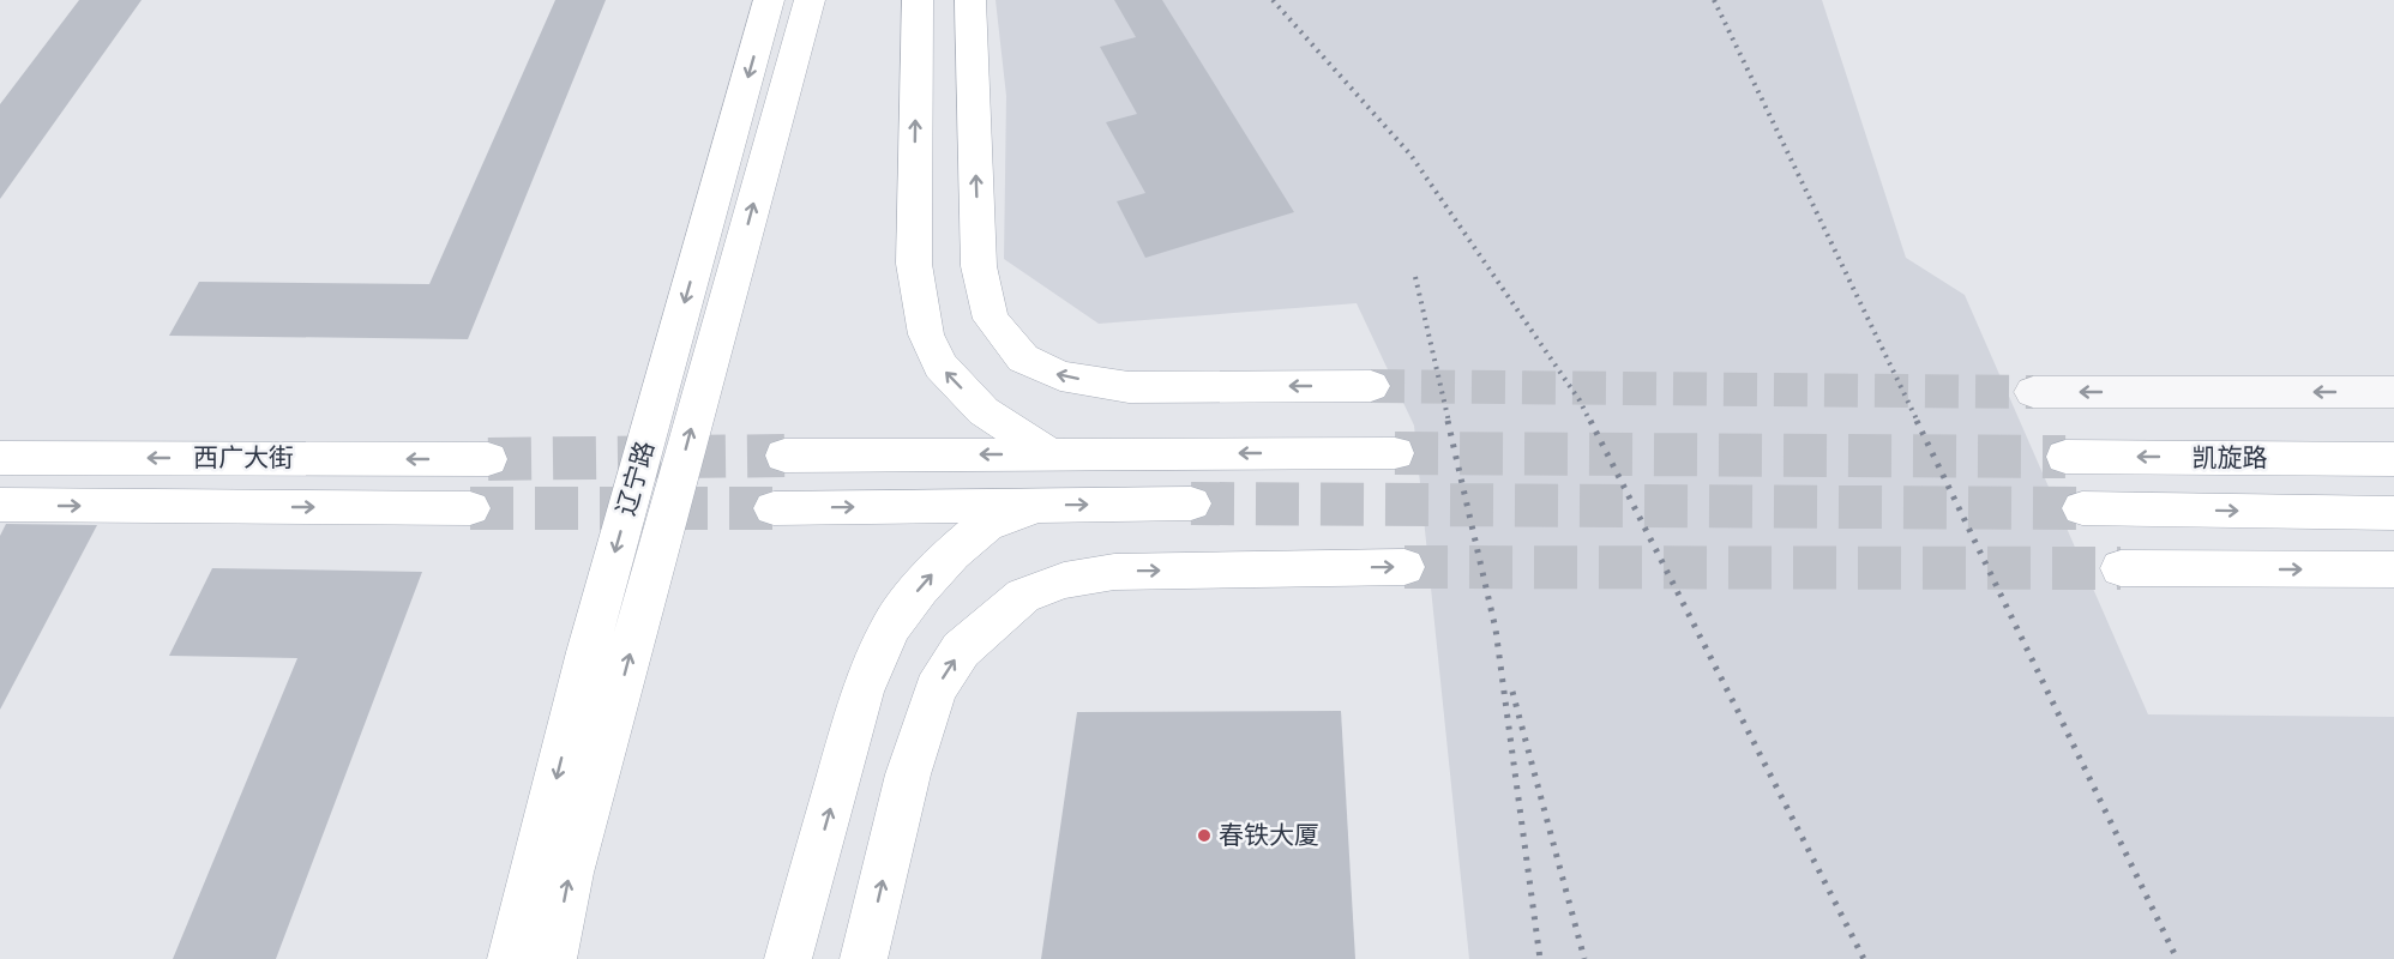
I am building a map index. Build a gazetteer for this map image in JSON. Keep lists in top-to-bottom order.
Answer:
{
  "streets": {
    "main road": ["西广大街", "凯旋路", "辽宁路"]
  },
  "places": ["春铁大厦"]
}
